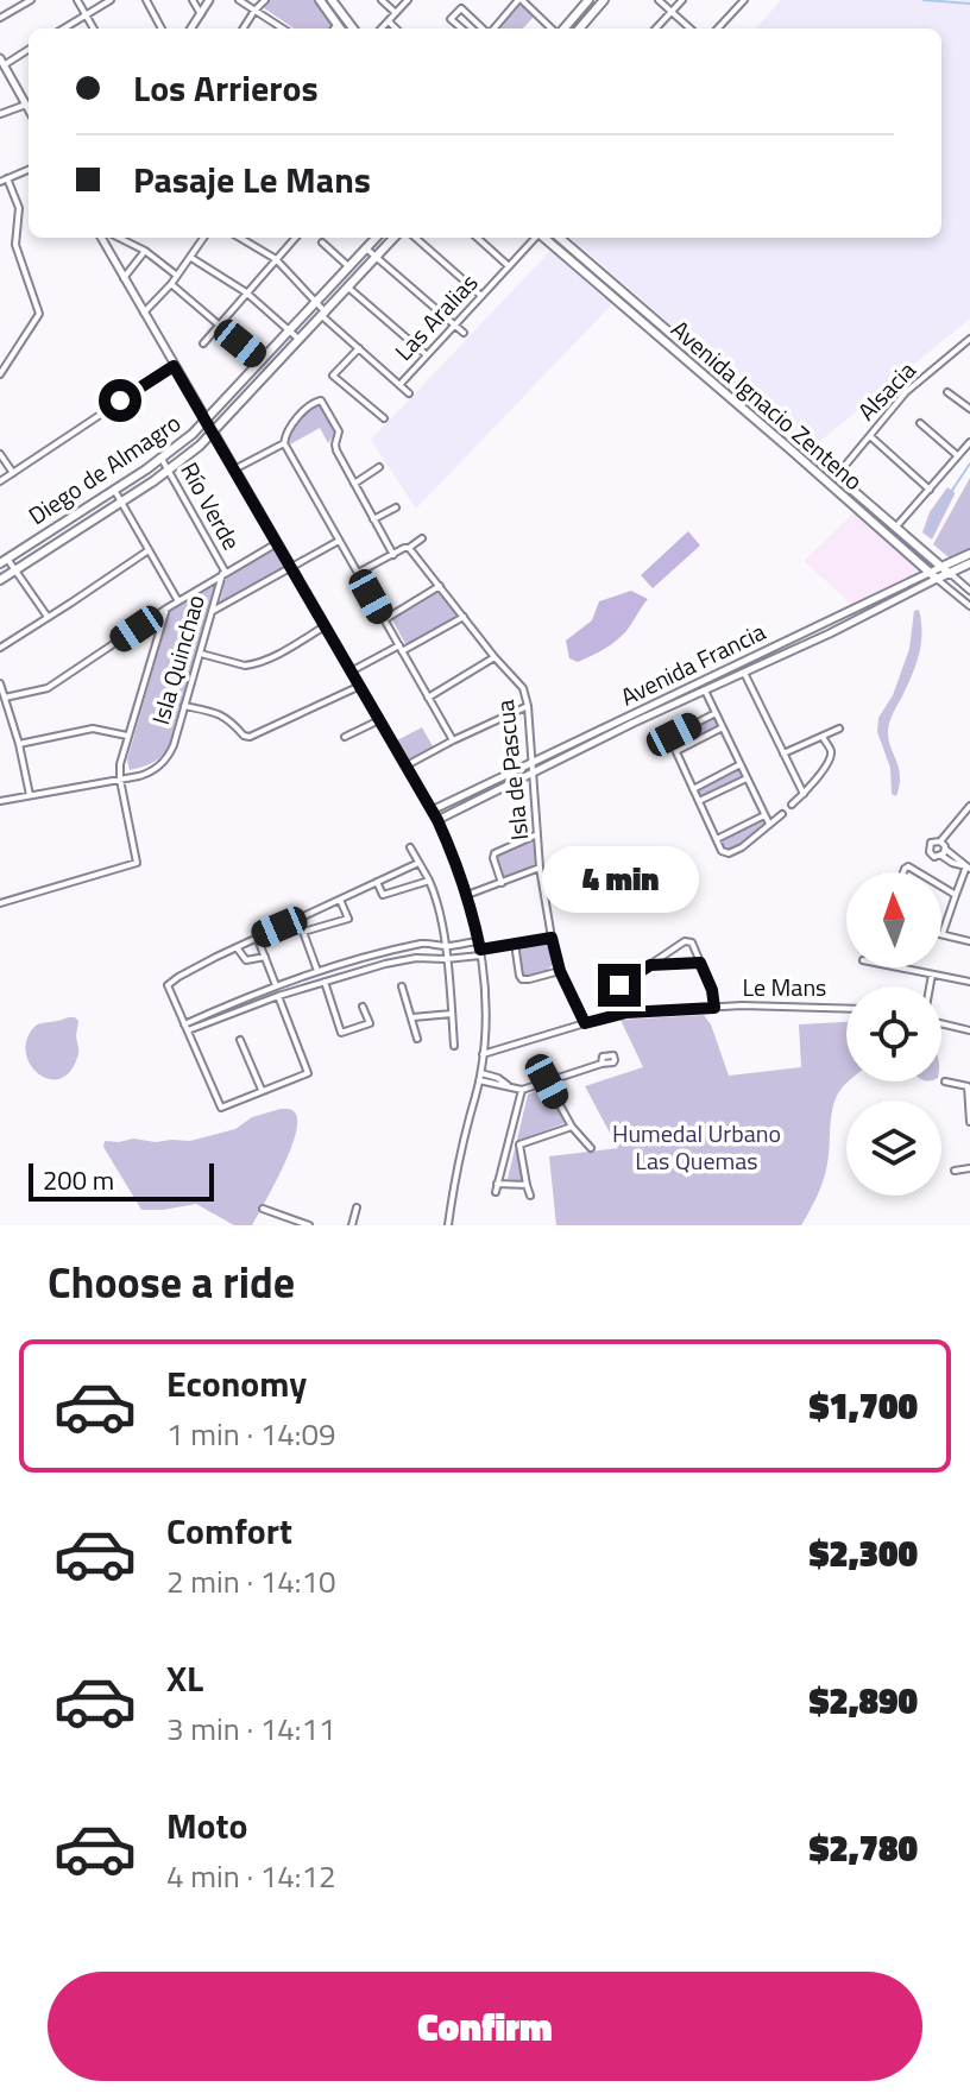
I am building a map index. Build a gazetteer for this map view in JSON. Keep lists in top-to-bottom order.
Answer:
{
  "streets": {
    "main road": ["Avenida Ignacio Zenteno", "Diego de Almagro", "Avenida Francia"],
    "street": [
      "Las Aralias",
      "Alsacia",
      "Río Verde",
      "Isla Quinchao",
      "Isla de Pascua",
      "Le Mans"
    ]
  },
  "crossings": [
    ["Alsacia", "Avenida Ignacio Zenteno"],
    ["Avenida Ignacio Zenteno", "Avenida Francia"],
    ["Diego de Almagro", "Río Verde"],
    ["Río Verde", "Isla Quinchao"],
    ["Avenida Francia", "Isla de Pascua"],
    ["Isla de Pascua", "Le Mans"]
  ],
  "parks": ["Humedal Urbano Las Quemas"],
  "scale_bar": "200 m",
  "north": "top",
  "page": {
    "banner": ["Los Arrieros", "Pasaje Le Mans"],
    "bubble": "4 min",
    "scale": "200 m",
    "heading": "Choose a ride",
    "list": [
      {
        "name": "Economy",
        "note": "1 min · 14:09",
        "value": "$1,700"
      },
      {
        "name": "Comfort",
        "note": "2 min · 14:10",
        "value": "$2,300"
      },
      {
        "name": "XL",
        "note": "3 min · 14:11",
        "value": "$2,890"
      },
      {
        "name": "Moto",
        "note": "4 min · 14:12",
        "value": "$2,780"
      }
    ],
    "buttons": "Confirm"
  }
}
